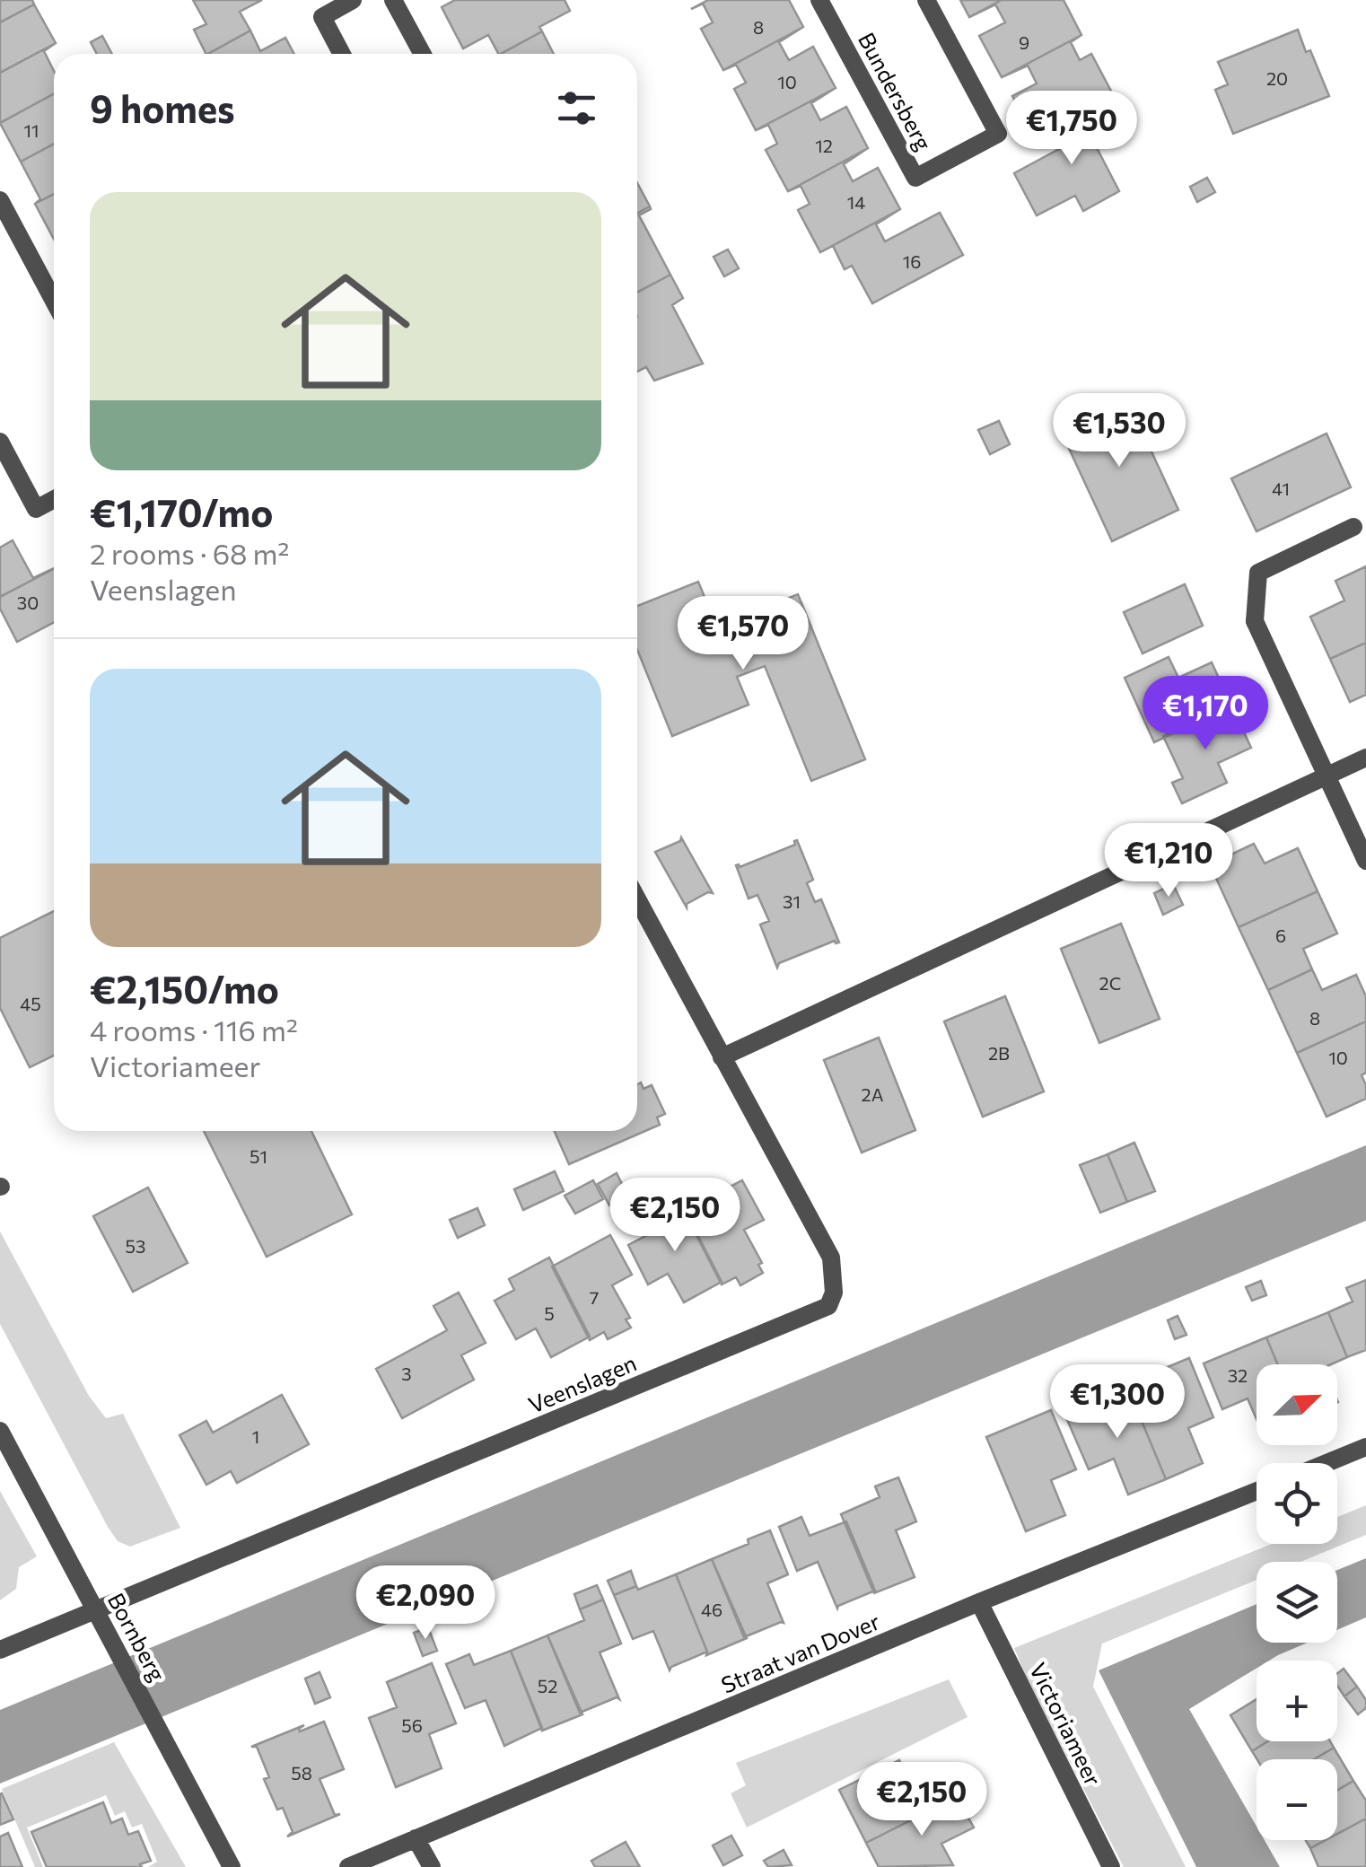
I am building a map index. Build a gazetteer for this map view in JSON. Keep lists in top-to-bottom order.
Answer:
{
  "streets": {
    "street": [
      "Bundersberg",
      "Veenslagen",
      "Bornberg",
      "Straat van Dover",
      "Victoriameer"
    ]
  },
  "crossings": [
    ["Veenslagen", "Bornberg"],
    ["Straat van Dover", "Victoriameer"]
  ],
  "house_numbers": [
    "8",
    "9",
    "20",
    "10",
    "11",
    "12",
    "14",
    "16",
    "41",
    "30",
    "31",
    "6",
    "2C",
    "45",
    "8",
    "2B",
    "10",
    "2A",
    "51",
    "53",
    "7",
    "5",
    "3",
    "32",
    "1",
    "46",
    "52",
    "56",
    "58"
  ],
  "north": "top right",
  "page": {
    "heading": "9 homes",
    "price": [
      "€1,750",
      "€1,530",
      "€1,570",
      "€1,170",
      "€1,210",
      "€2,150",
      "€1,300",
      "€2,090",
      "€2,150"
    ],
    "list": [
      {
        "name": "€1,170/mo",
        "note": "2 rooms · 68 m² · Veenslagen"
      },
      {
        "name": "€2,150/mo",
        "note": "4 rooms · 116 m² · Victoriameer"
      }
    ],
    "map_buttons": ["+", "−"]
  }
}
